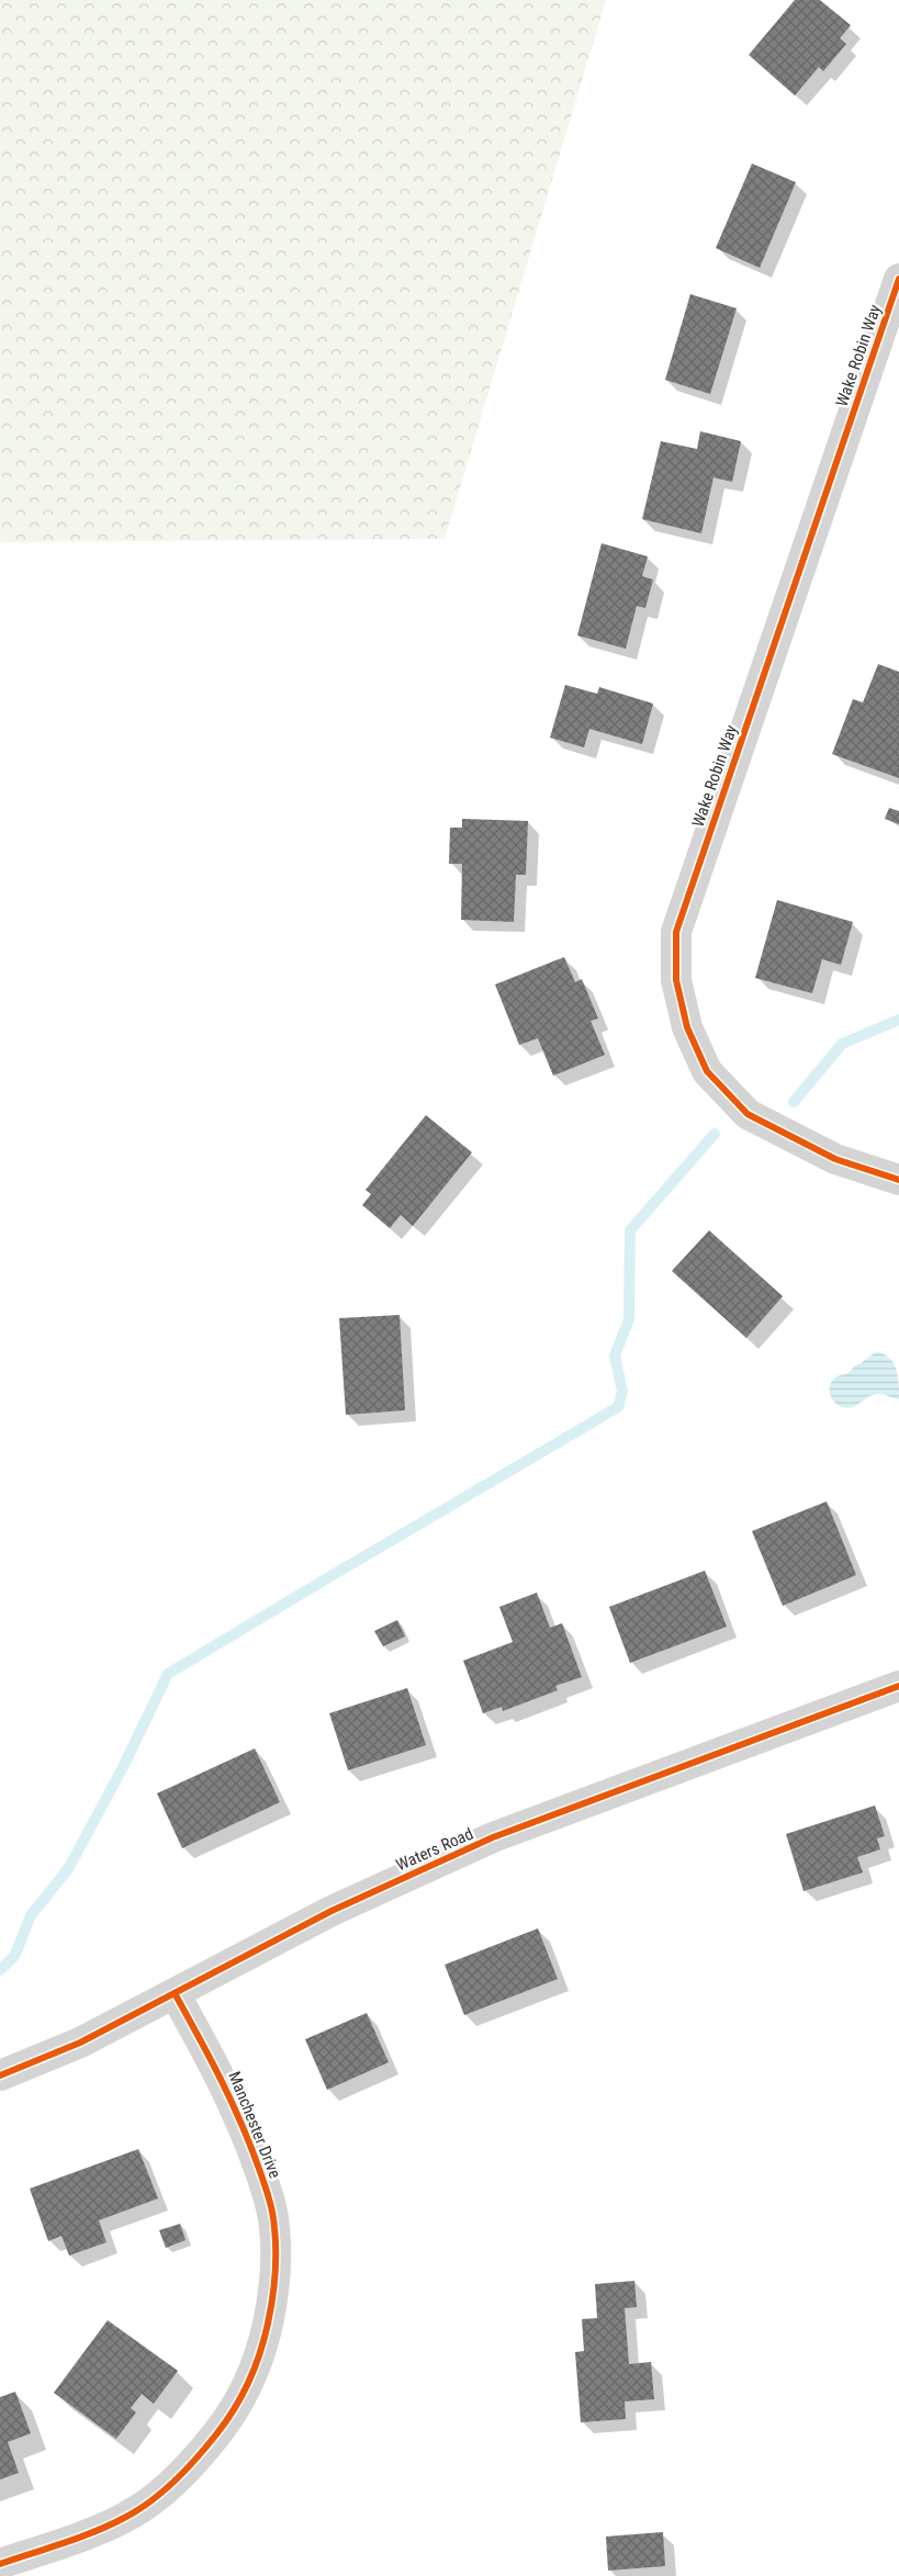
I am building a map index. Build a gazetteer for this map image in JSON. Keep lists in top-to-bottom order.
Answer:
{
  "streets": {
    "street": ["Wake Robin Way", "Waters Road", "Manchester Drive"]
  },
  "crossings": [
    ["Waters Road", "Manchester Drive"]
  ]
}
